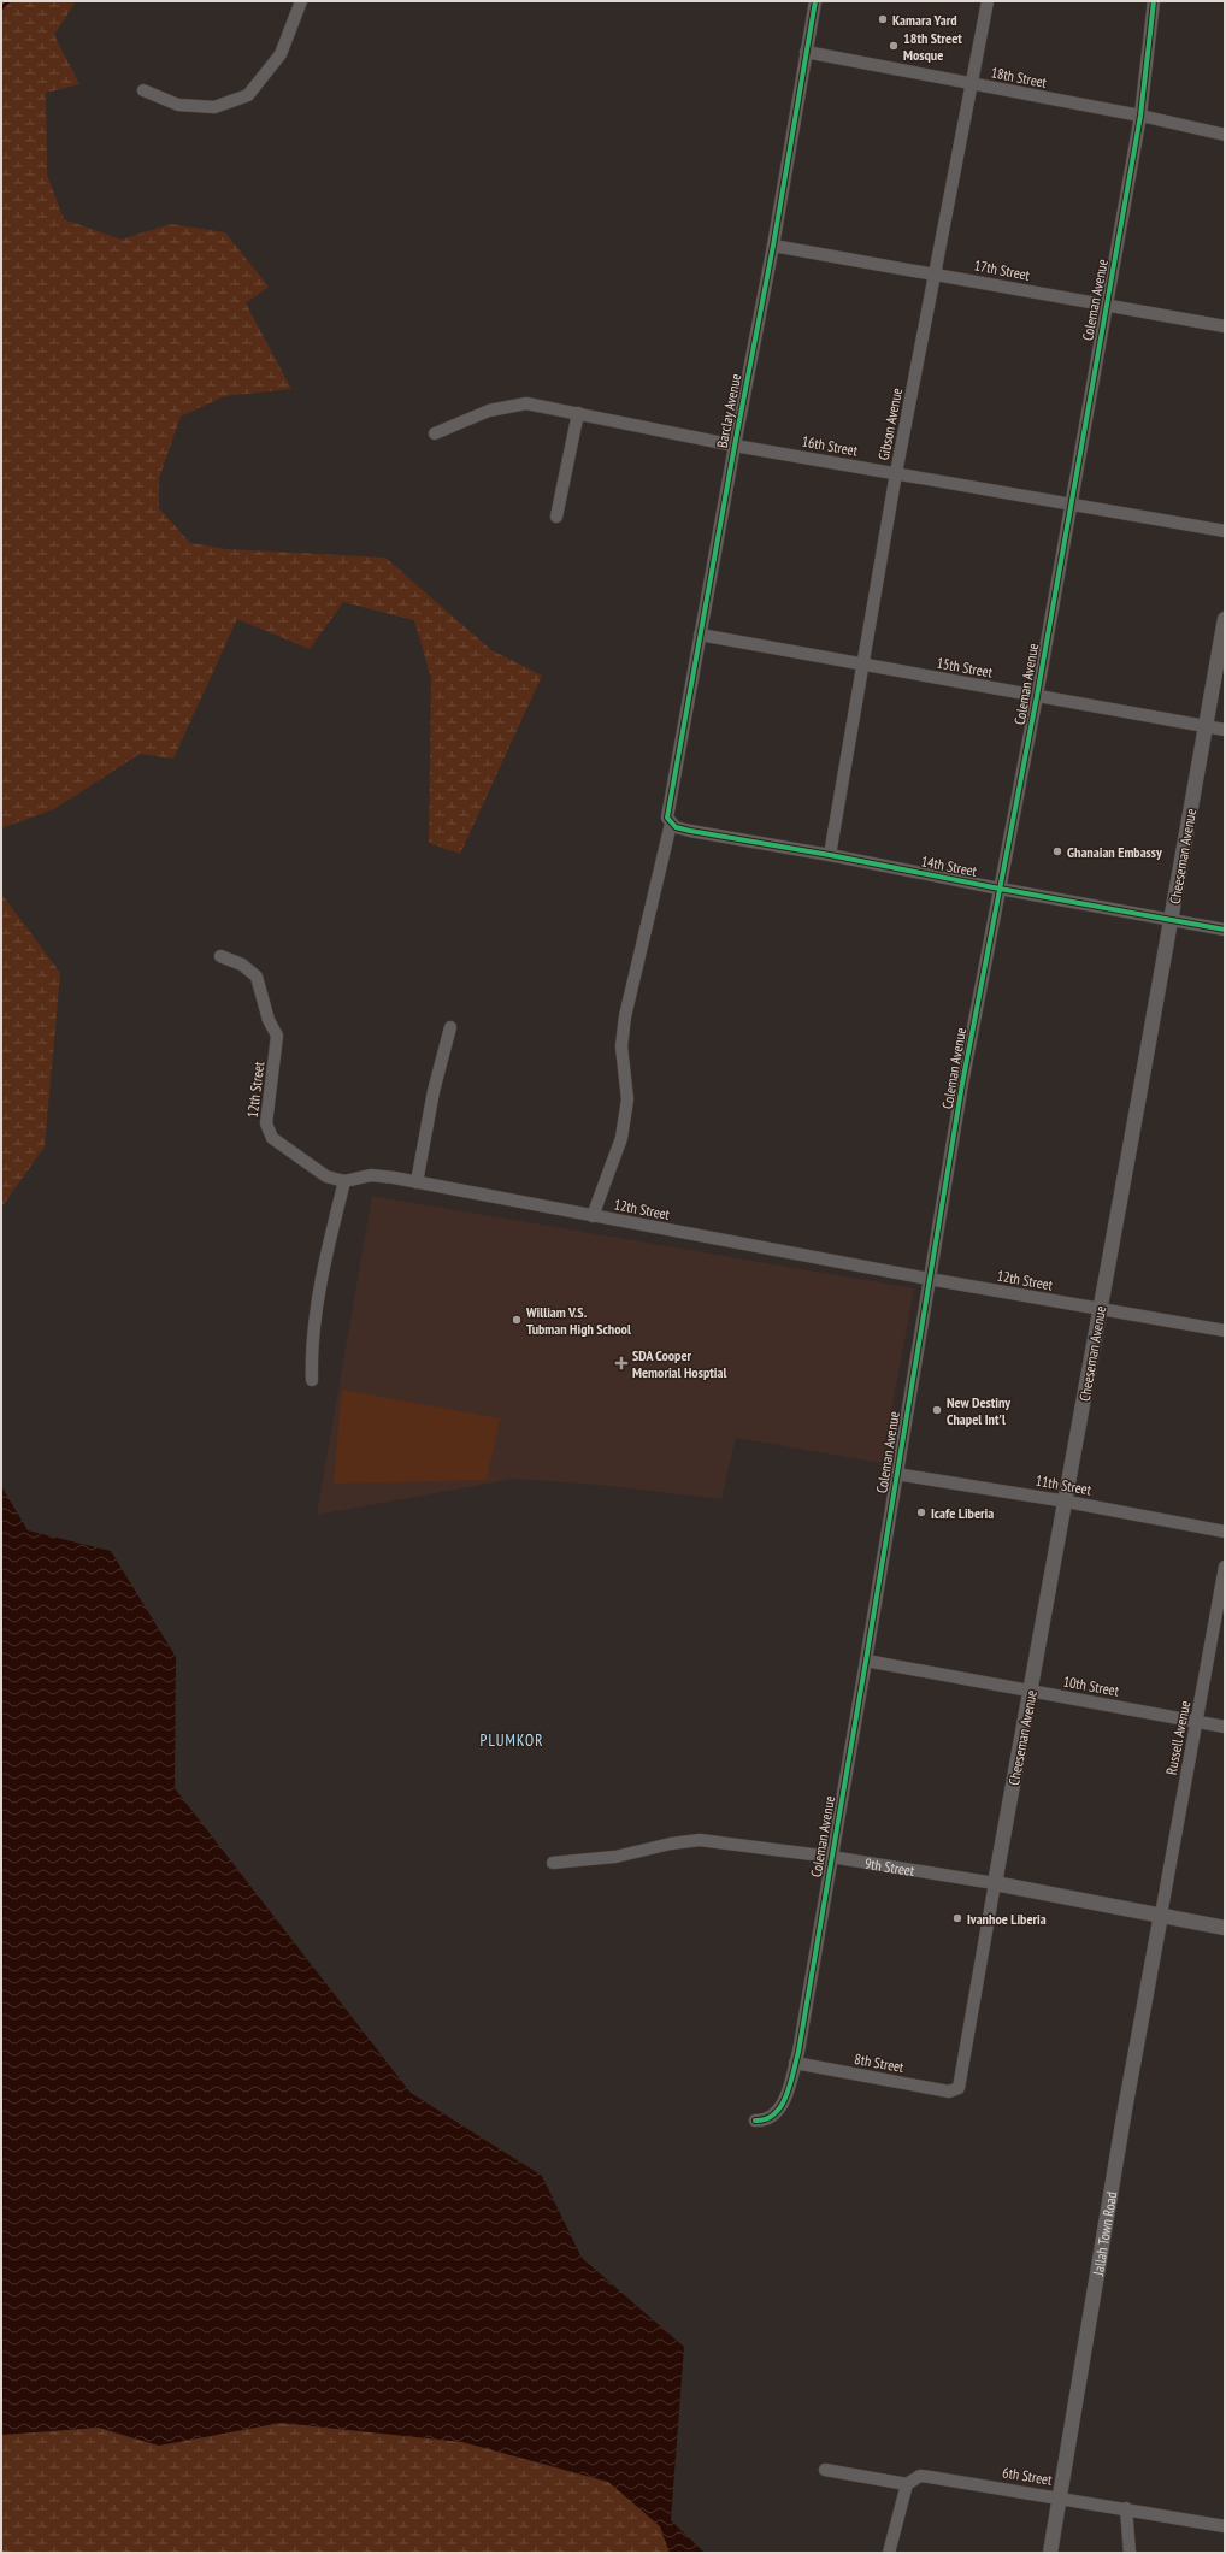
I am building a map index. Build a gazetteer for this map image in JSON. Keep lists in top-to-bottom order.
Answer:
{
  "streets": {
    "street": [
      "18th Street",
      "17th Street",
      "Coleman Avenue",
      "Barclay Avenue",
      "Gibson Avenue",
      "16th Street",
      "15th Street",
      "Cheeseman Avenue",
      "14th Street",
      "12th Street",
      "11th Street",
      "10th Street",
      "Russell Avenue",
      "9th Street",
      "8th Street",
      "Jallah Town Road",
      "6th Street"
    ]
  },
  "crossings": [
    ["18th Street", "Coleman Avenue"],
    ["18th Street", "Barclay Avenue"],
    ["18th Street", "Gibson Avenue"],
    ["17th Street", "Coleman Avenue"],
    ["17th Street", "Barclay Avenue"],
    ["17th Street", "Gibson Avenue"],
    ["Coleman Avenue", "16th Street"],
    ["Coleman Avenue", "15th Street"],
    ["Coleman Avenue", "14th Street"],
    ["Coleman Avenue", "12th Street"],
    ["Coleman Avenue", "11th Street"],
    ["Coleman Avenue", "10th Street"],
    ["Coleman Avenue", "9th Street"],
    ["Coleman Avenue", "8th Street"],
    ["Barclay Avenue", "16th Street"],
    ["Barclay Avenue", "15th Street"],
    ["Barclay Avenue", "14th Street"],
    ["Barclay Avenue", "12th Street"],
    ["Gibson Avenue", "16th Street"],
    ["Gibson Avenue", "15th Street"],
    ["Gibson Avenue", "14th Street"],
    ["15th Street", "Cheeseman Avenue"],
    ["Cheeseman Avenue", "14th Street"],
    ["Cheeseman Avenue", "12th Street"],
    ["Cheeseman Avenue", "11th Street"],
    ["Cheeseman Avenue", "10th Street"],
    ["Cheeseman Avenue", "9th Street"],
    ["Cheeseman Avenue", "8th Street"],
    ["10th Street", "Russell Avenue"],
    ["Russell Avenue", "9th Street"],
    ["Russell Avenue", "Jallah Town Road"],
    ["9th Street", "Jallah Town Road"],
    ["Jallah Town Road", "6th Street"]
  ],
  "districts": ["PLUMKOR"],
  "places": {
    "other": [
      "Kamara Yard",
      "18th Street Mosque",
      "Ghanaian Embassy",
      "William V.S. Tubman High School",
      "New Destiny Chapel Int'l",
      "Icafe Liberia",
      "Ivanhoe Liberia"
    ],
    "health": ["SDA Cooper Memorial Hosptial"]
  }
}
